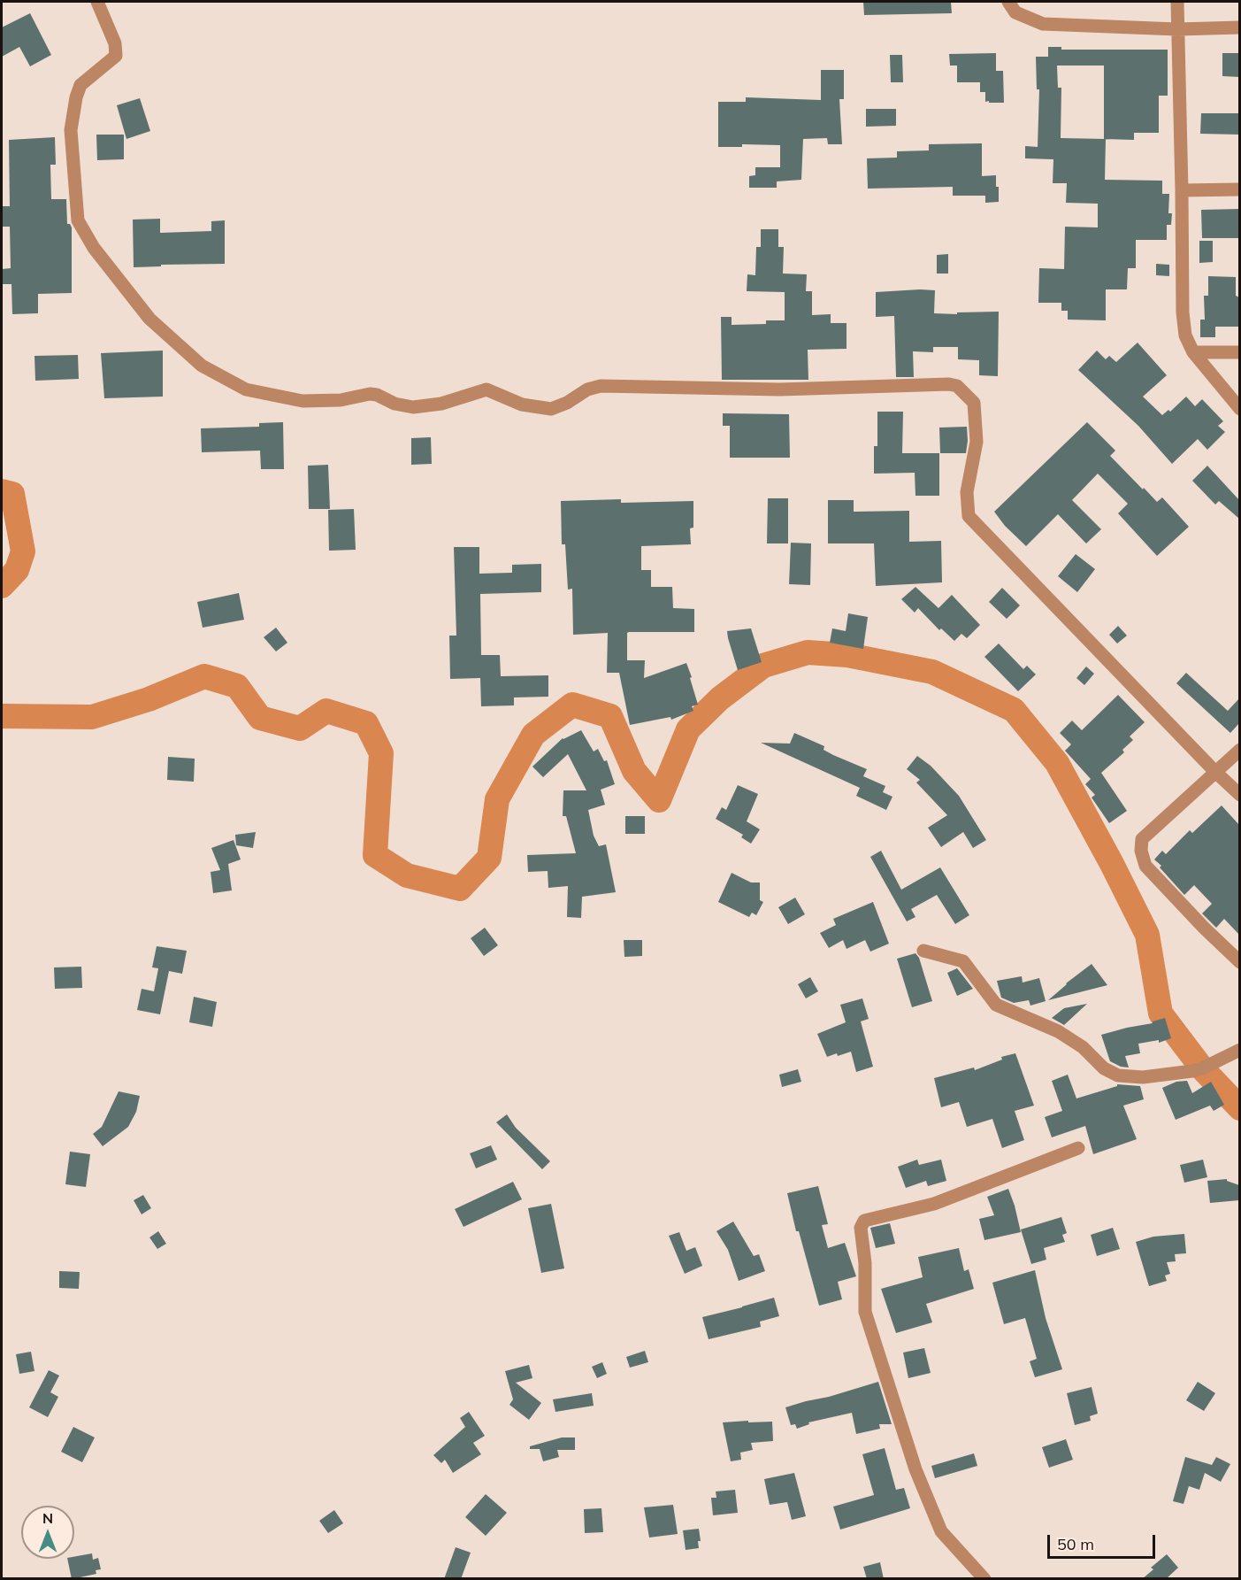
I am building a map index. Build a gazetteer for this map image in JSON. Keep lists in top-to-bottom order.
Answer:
{
  "scale_bar": "50 m",
  "north": "top"
}
